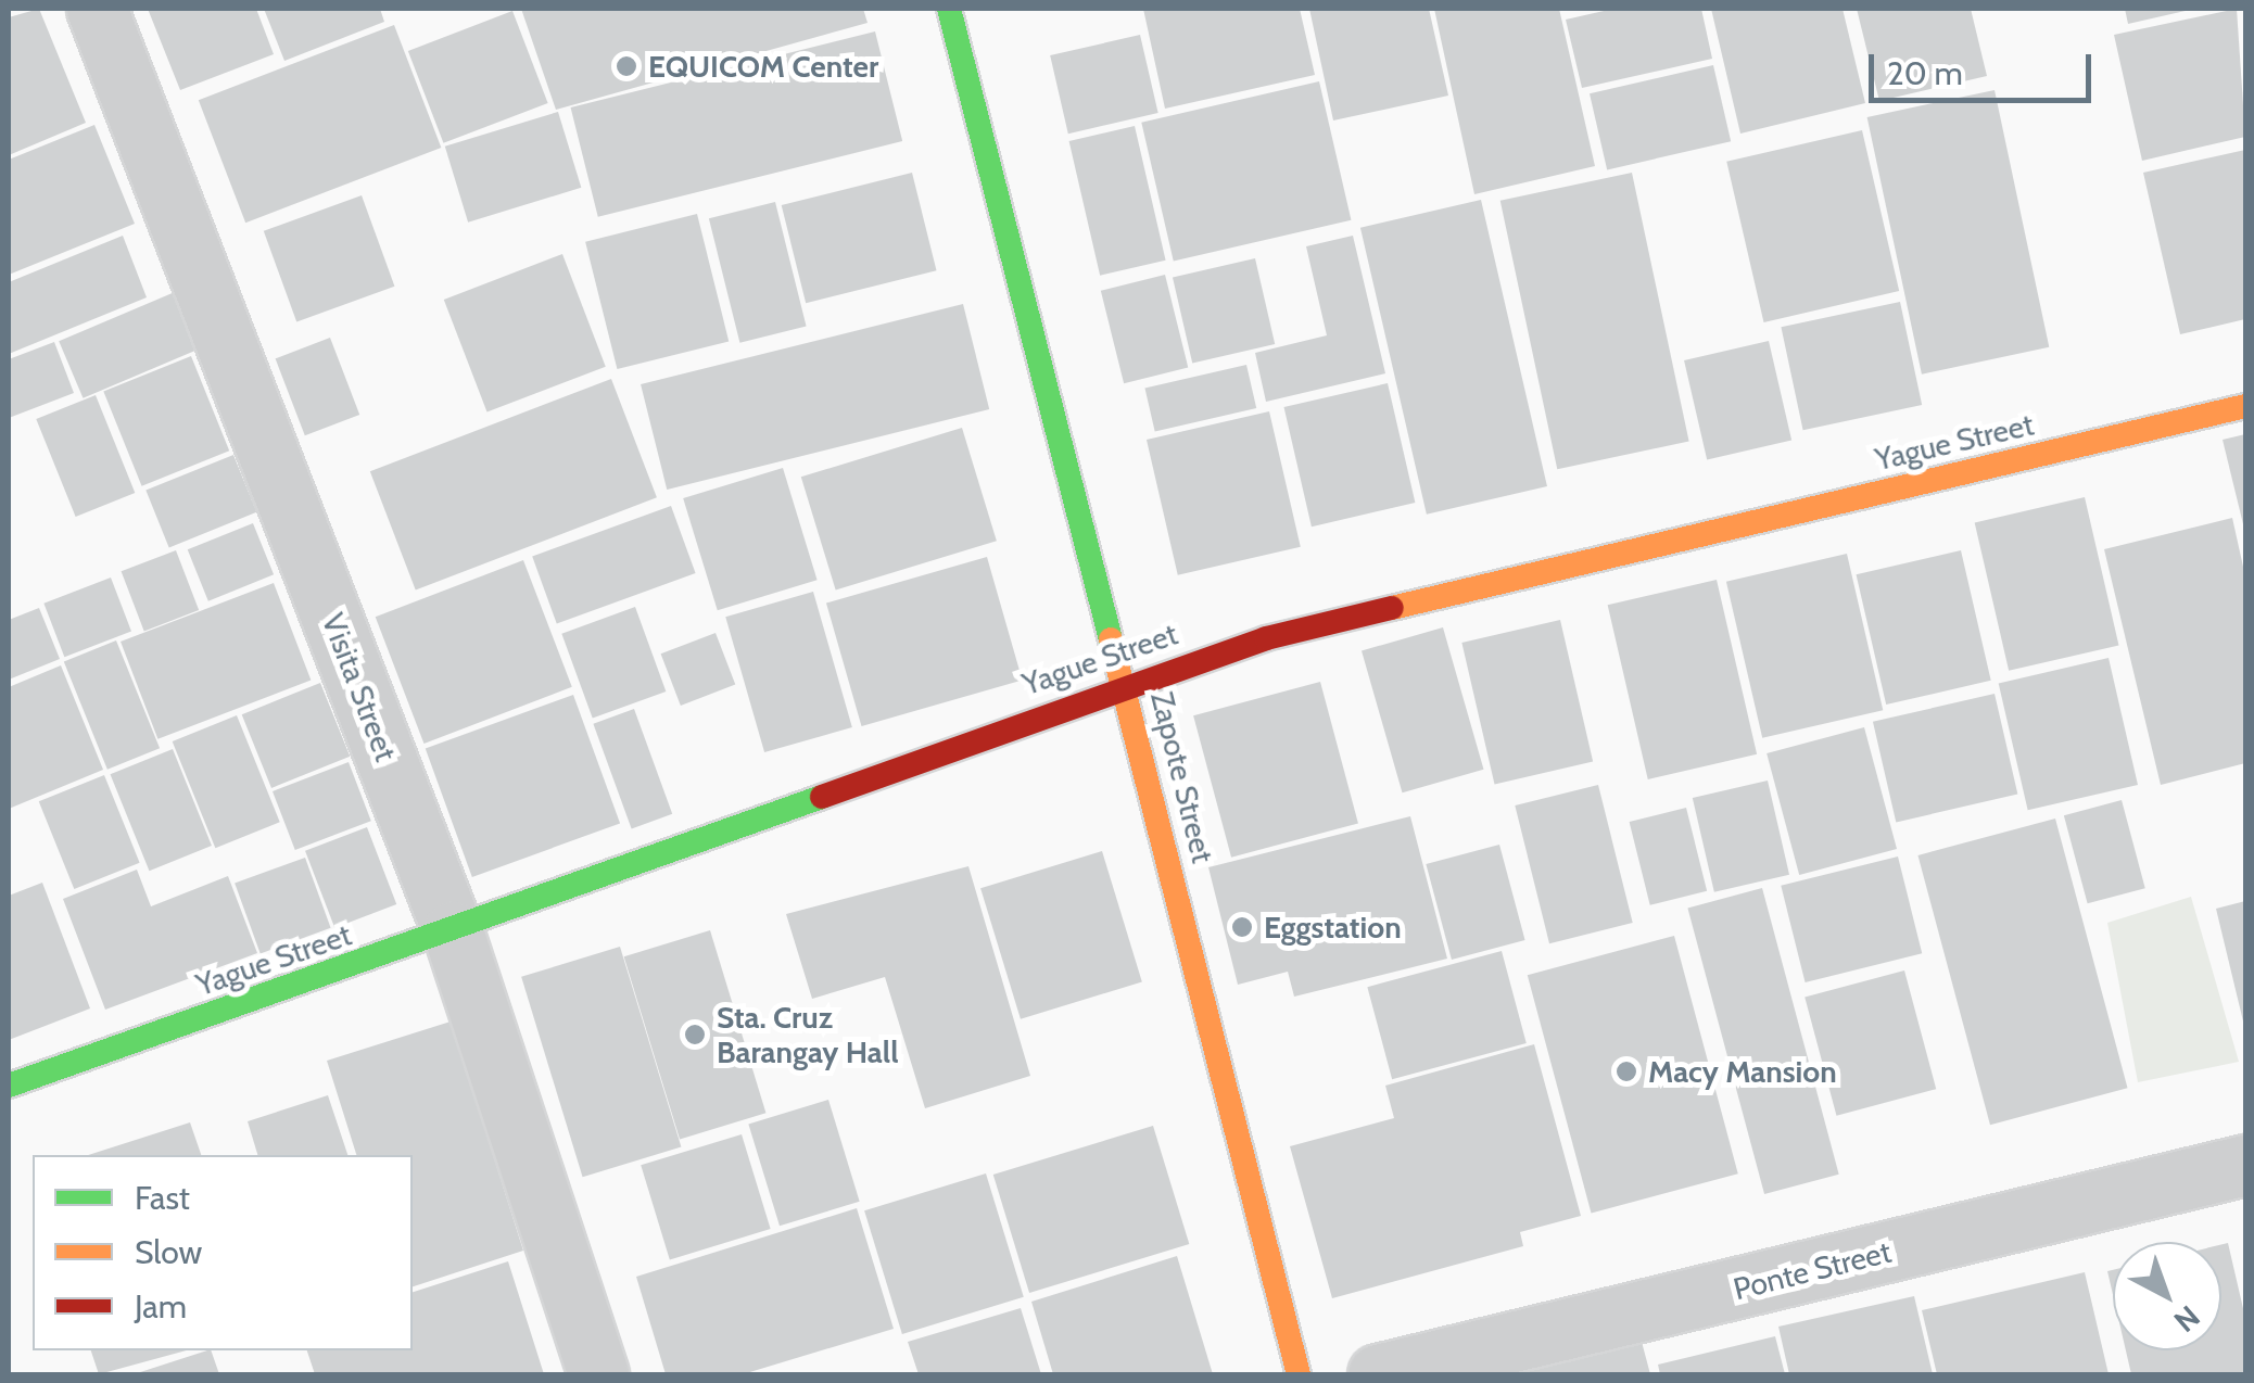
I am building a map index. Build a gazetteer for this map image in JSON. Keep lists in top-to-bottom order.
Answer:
{
  "streets": {
    "street": [
      "Yague Street",
      "Visita Street",
      "Zapote Street",
      "Ponte Street"
    ]
  },
  "crossings": [
    ["Yague Street", "Visita Street"],
    ["Yague Street", "Zapote Street"]
  ],
  "places": [
    "EQUICOM Center",
    "Eggstation",
    "Sta. Cruz Barangay Hall",
    "Macy Mansion"
  ],
  "legend": ["Fast", "Slow", "Jam"],
  "scale_bar": "20 m",
  "north": "bottom right"
}
